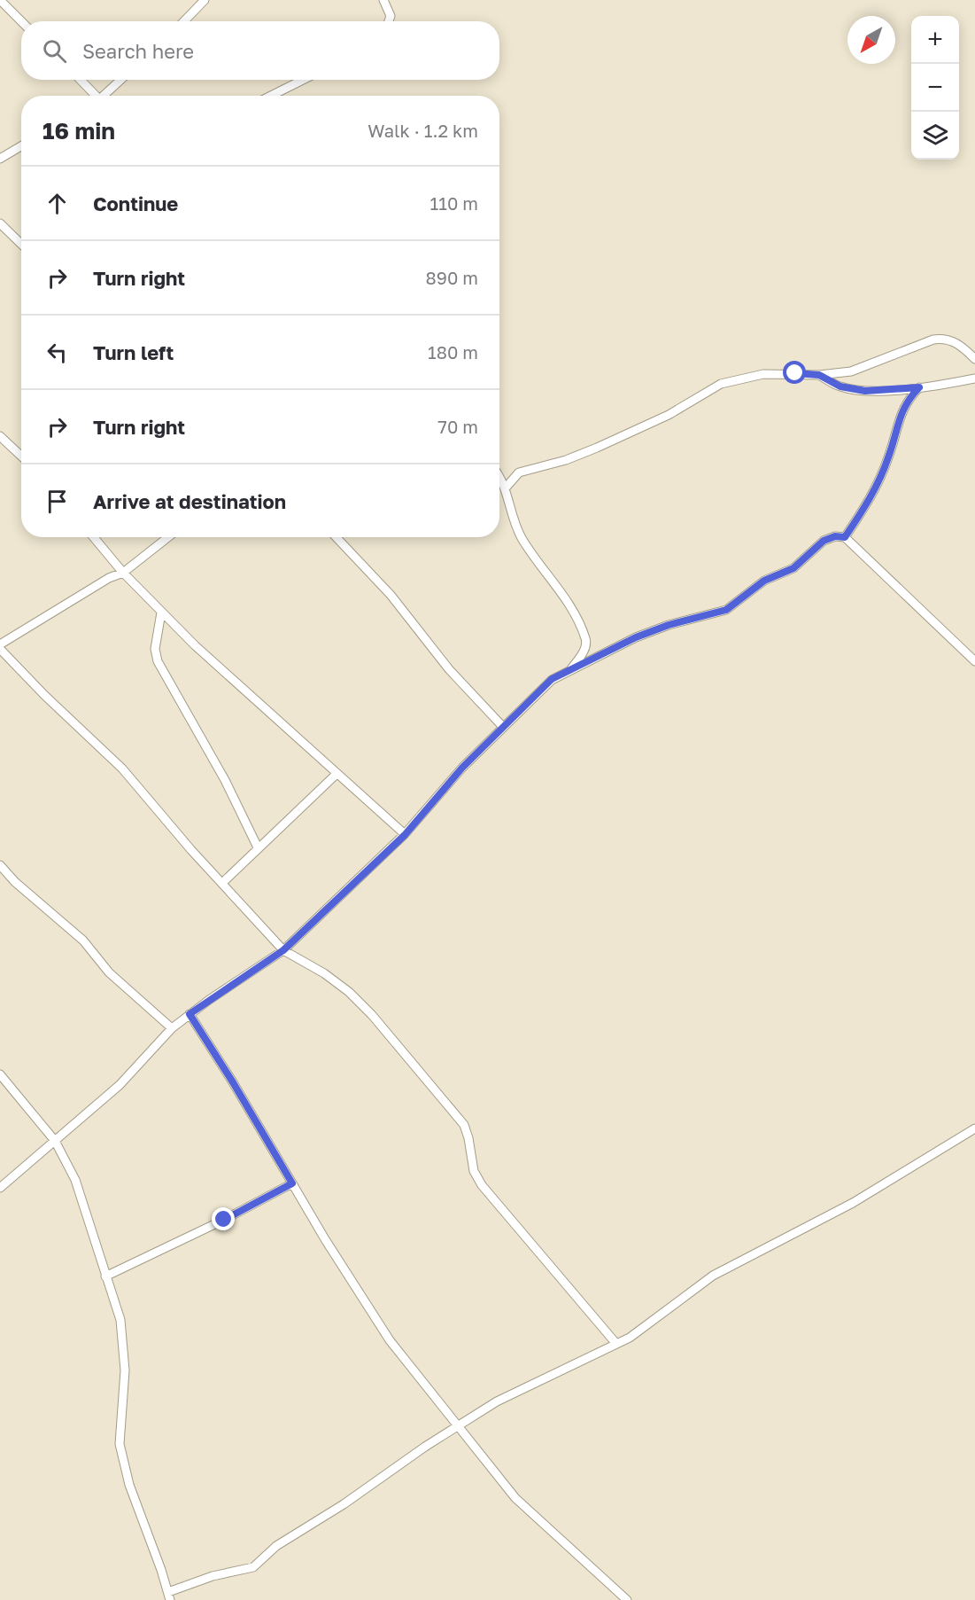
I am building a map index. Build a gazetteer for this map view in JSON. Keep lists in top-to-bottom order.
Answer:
{
  "north": "bottom left",
  "page": {
    "map_buttons": ["+", "−"],
    "search": "Search here",
    "heading": ["16 min", "Walk · 1.2 km"],
    "list": [
      ["Continue", "110 m"],
      ["Turn right", "890 m"],
      ["Turn left", "180 m"],
      ["Turn right", "70 m"],
      "Arrive at destination"
    ]
  }
}
